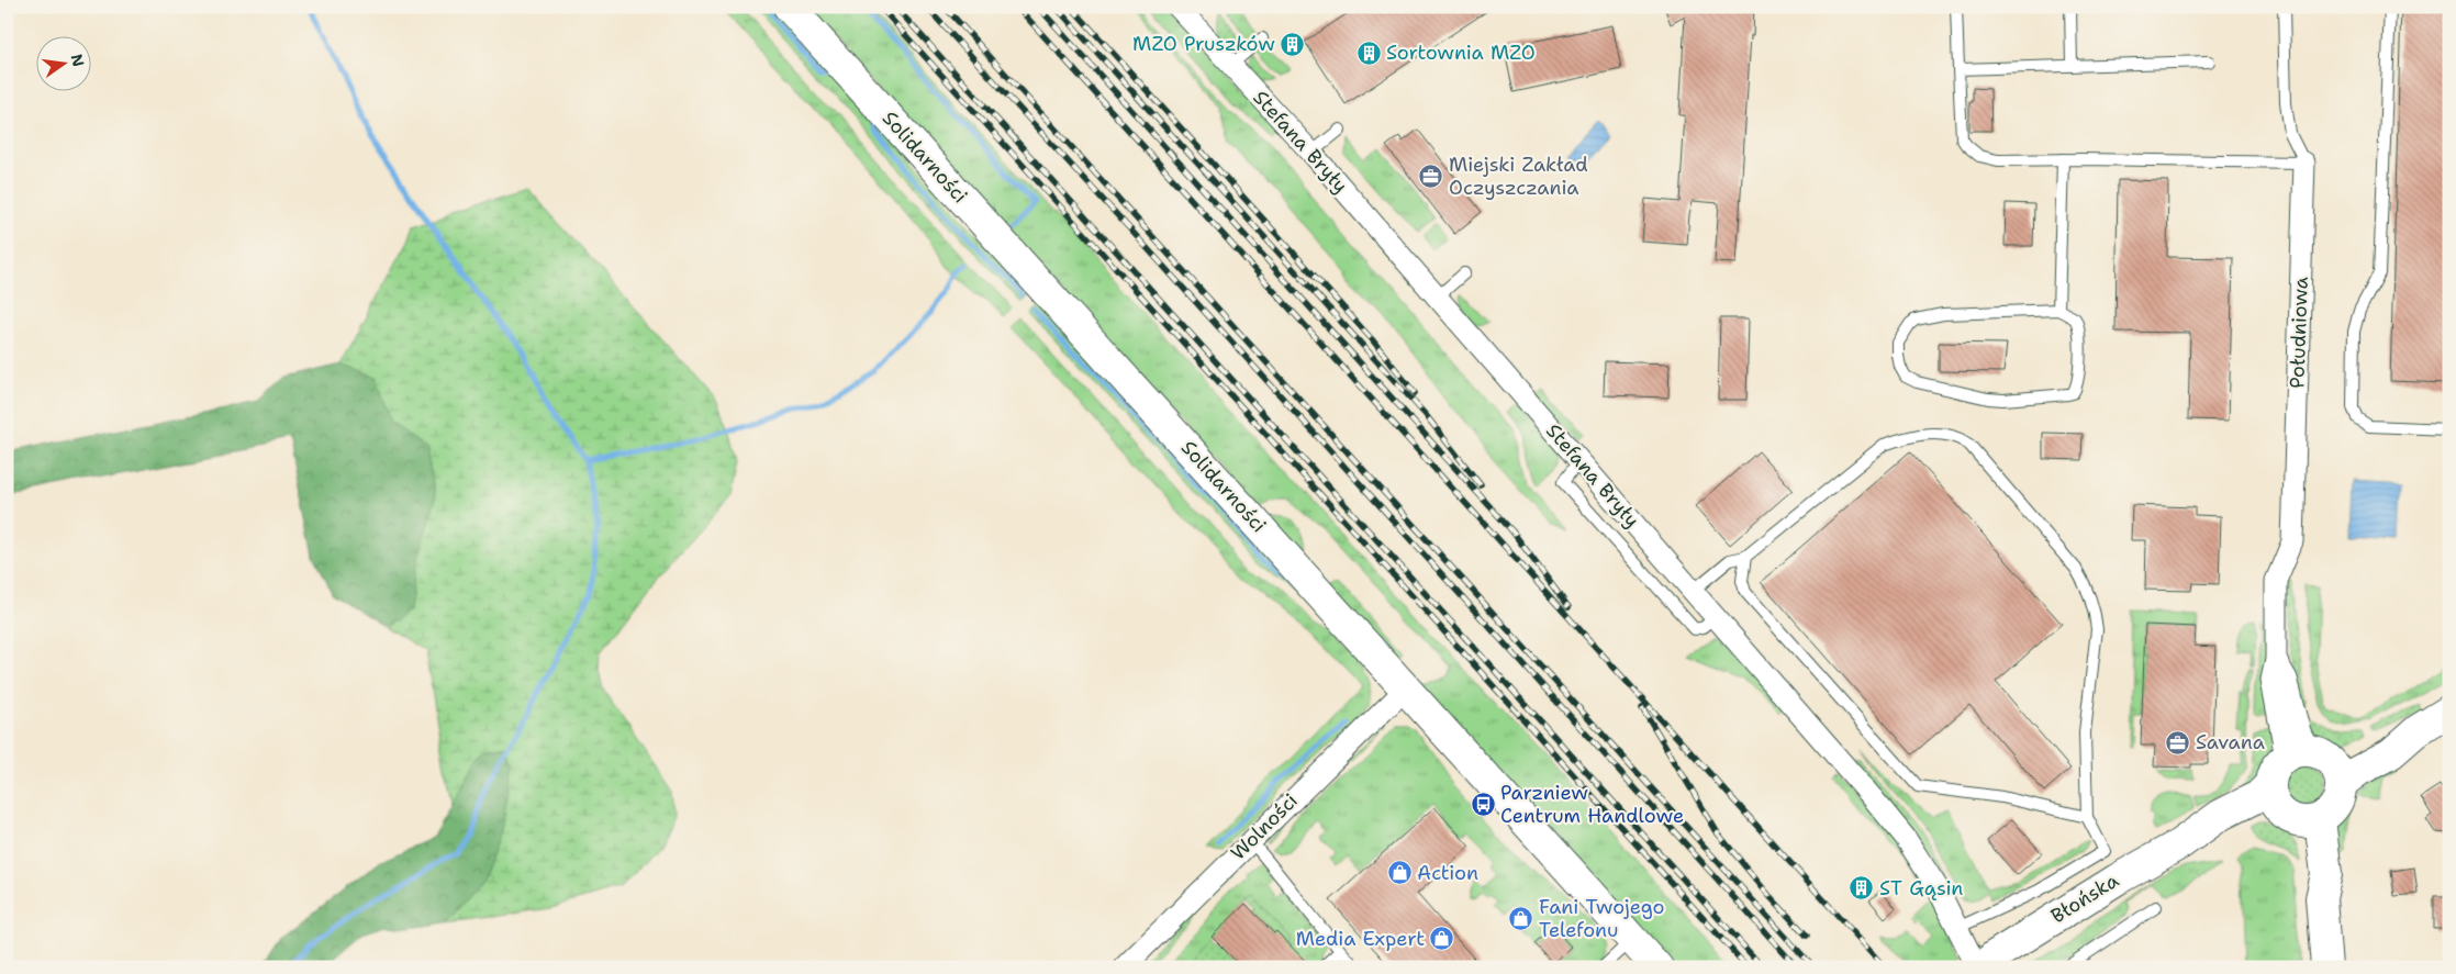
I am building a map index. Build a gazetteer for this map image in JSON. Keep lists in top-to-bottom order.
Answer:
{
  "streets": {
    "street": [
      "Stefana Bryły",
      "Solidarności",
      "Południowa",
      "Wolności",
      "Błońska"
    ]
  },
  "crossings": [
    ["Stefana Bryły", "Błońska"],
    ["Solidarności", "Wolności"],
    ["Południowa", "Błońska"]
  ],
  "places": {
    "building": ["MZO Pruszków", "Sortownia MZO", "ST Gąsin"],
    "office": ["Miejski Zakład Oczyszczania", "Savana"],
    "bus stop": ["Parzniew Centrum Handlowe"],
    "shop": ["Action", "Fani Twojego Telefonu", "Media Expert"]
  },
  "north": "right"
}
